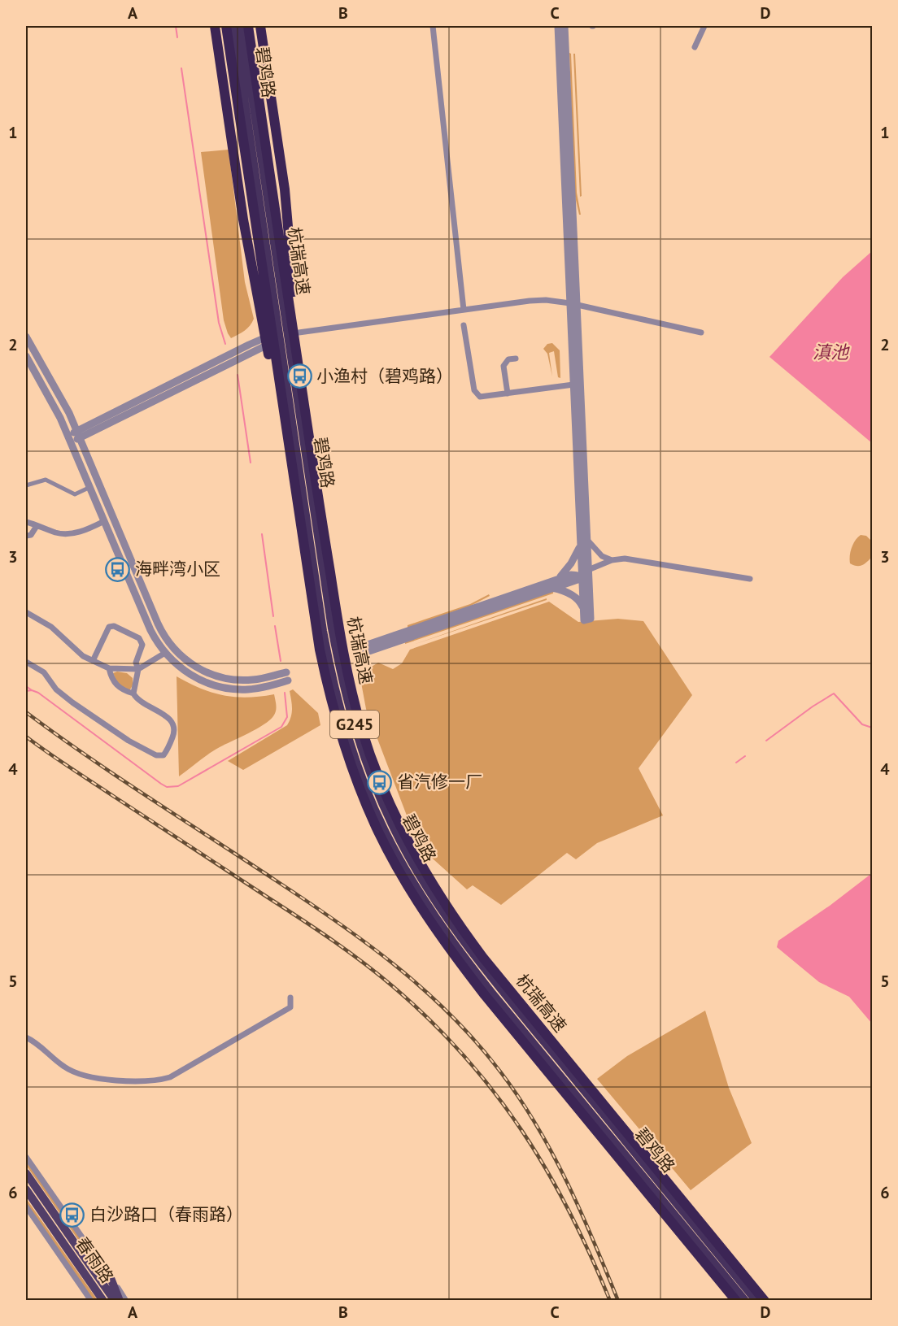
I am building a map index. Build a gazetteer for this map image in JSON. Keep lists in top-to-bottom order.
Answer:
{
  "streets": {
    "highway": ["碧鸡路", "杭瑞高速", "G245"],
    "main road": ["春雨路"]
  },
  "water": ["滇池"],
  "places": {
    "bus stop": [
      "小渔村（碧鸡路）",
      "海畔湾小区",
      "省汽修一厂",
      "白沙路口（春雨路）"
    ]
  },
  "grid": {
    "columns": [
      "A",
      "B",
      "C",
      "D"
    ],
    "rows": [
      "1",
      "2",
      "3",
      "4",
      "5",
      "6"
    ]
  }
}
